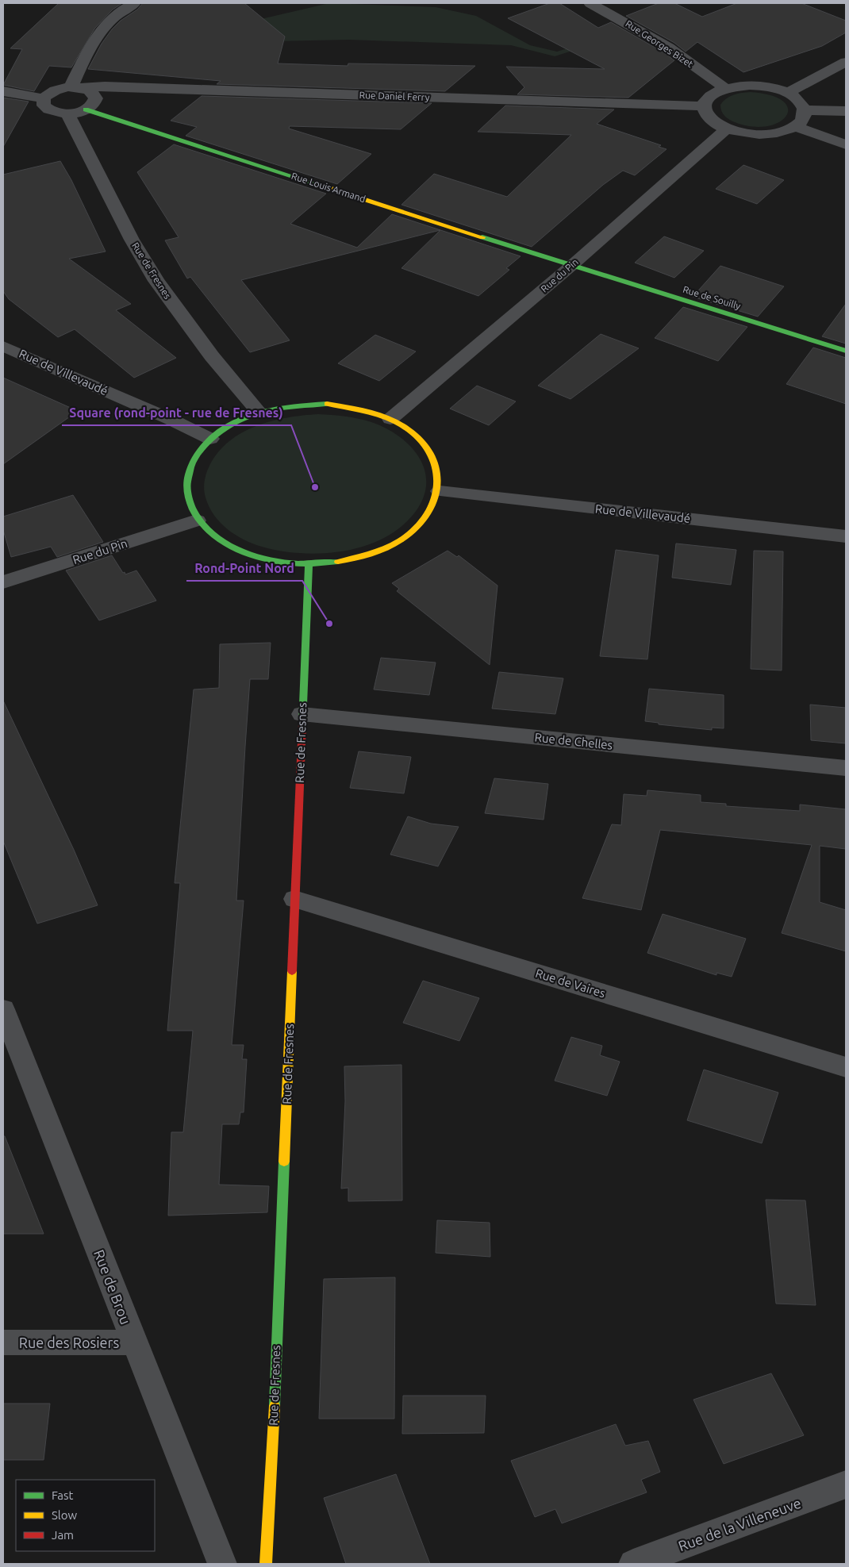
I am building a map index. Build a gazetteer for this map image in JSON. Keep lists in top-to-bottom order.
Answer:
{
  "streets": {
    "street": [
      "Rue Georges Bizet",
      "Rue Daniel Ferry",
      "Rue Louis Armand",
      "Rue de Fresnes",
      "Rue du Pin",
      "Rue de Souilly",
      "Rue de Villevaudé",
      "Rue de Chelles",
      "Rue de Vaires",
      "Rue de Brou",
      "Rue des Rosiers",
      "Rue de la Villeneuve"
    ]
  },
  "crossings": [
    ["Rue Louis Armand", "Rue du Pin"],
    ["Rue Louis Armand", "Rue de Souilly"],
    ["Rue de Fresnes", "Rue de Chelles"],
    ["Rue de Fresnes", "Rue de Vaires"],
    ["Rue du Pin", "Rue de Souilly"],
    ["Rue de Brou", "Rue des Rosiers"]
  ],
  "places": ["Square (rond-point - rue de Fresnes)", "Rond-Point Nord"],
  "legend": ["Fast", "Slow", "Jam"]
}
